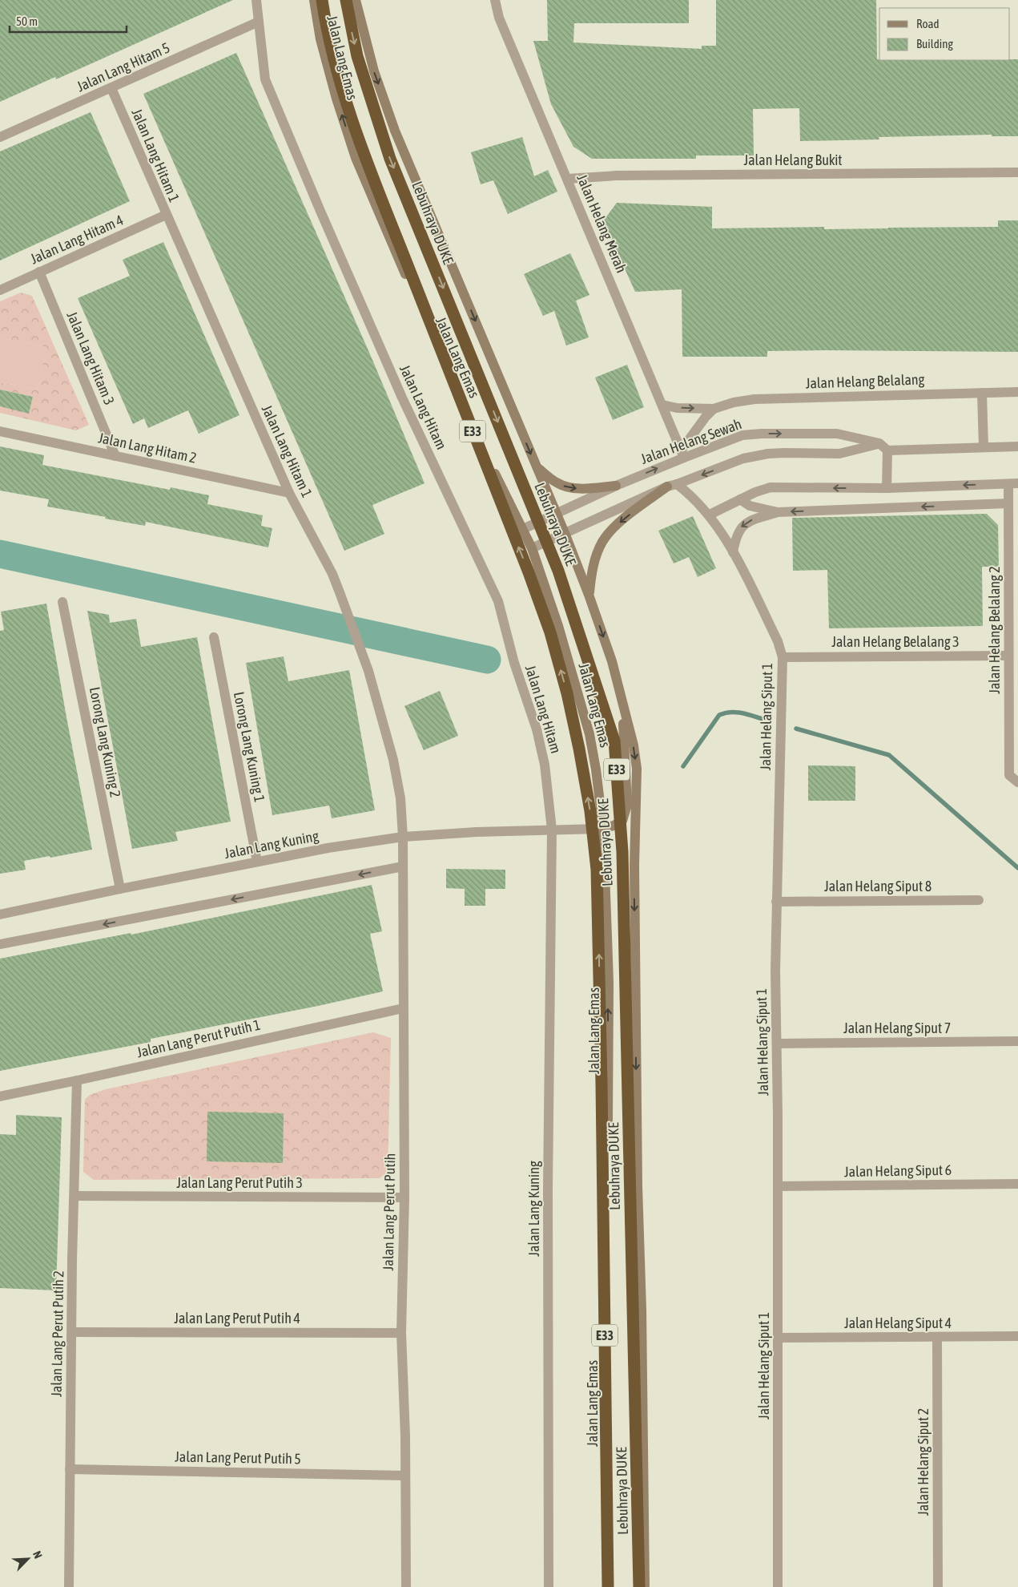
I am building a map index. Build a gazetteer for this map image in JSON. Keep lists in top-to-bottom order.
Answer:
{
  "streets": {
    "highway": ["Lebuhraya DUKE", "E33"],
    "main road": ["Jalan Lang Emas"],
    "street": [
      "Jalan Lang Hitam 5",
      "Jalan Lang Hitam 1",
      "Jalan Helang Bukit",
      "Jalan Helang Merah",
      "Jalan Lang Hitam 4",
      "Jalan Lang Hitam 3",
      "Jalan Helang Belalang",
      "Jalan Lang Hitam",
      "Jalan Helang Sewah",
      "Jalan Lang Hitam 2",
      "Jalan Helang Belalang 2",
      "Jalan Helang Belalang 3",
      "Jalan Helang Siput 1",
      "Lorong Lang Kuning 2",
      "Lorong Lang Kuning 1",
      "Jalan Lang Kuning",
      "Jalan Helang Siput 8",
      "Jalan Helang Siput 7",
      "Jalan Lang Perut Putih 1",
      "Jalan Helang Siput 6",
      "Jalan Lang Perut Putih 3",
      "Jalan Lang Perut Putih",
      "Jalan Lang Perut Putih 4",
      "Jalan Helang Siput 4",
      "Jalan Lang Perut Putih 2",
      "Jalan Lang Perut Putih 5",
      "Jalan Helang Siput 2"
    ]
  },
  "crossings": [
    ["Jalan Lang Emas", "Lebuhraya DUKE"],
    ["Jalan Lang Emas", "Jalan Helang Sewah"],
    ["Jalan Lang Emas", "Jalan Lang Kuning"],
    ["Jalan Lang Hitam 5", "Jalan Lang Hitam 1"],
    ["Jalan Lang Hitam 5", "Jalan Lang Hitam"],
    ["Jalan Lang Hitam 1", "Jalan Lang Hitam 4"],
    ["Jalan Lang Hitam 1", "Jalan Lang Hitam 2"],
    ["Jalan Lang Hitam 1", "Jalan Lang Kuning"],
    ["Jalan Lang Hitam 1", "Jalan Lang Perut Putih"],
    ["Jalan Helang Bukit", "Jalan Helang Merah"],
    ["Jalan Helang Merah", "Jalan Helang Belalang"],
    ["Jalan Helang Merah", "Jalan Helang Sewah"],
    ["Jalan Lang Hitam 4", "Jalan Lang Hitam 3"],
    ["Jalan Lang Hitam 3", "Jalan Lang Hitam 2"],
    ["Jalan Lang Hitam", "Jalan Lang Kuning"],
    ["Jalan Helang Sewah", "Jalan Helang Siput 1"],
    ["Jalan Helang Belalang 2", "Jalan Helang Belalang 3"],
    ["Jalan Helang Belalang 3", "Jalan Helang Siput 1"],
    ["Jalan Helang Siput 1", "Jalan Helang Siput 8"],
    ["Jalan Helang Siput 1", "Jalan Helang Siput 7"],
    ["Jalan Helang Siput 1", "Jalan Helang Siput 6"],
    ["Jalan Helang Siput 1", "Jalan Helang Siput 4"],
    ["Lorong Lang Kuning 2", "Jalan Lang Kuning"],
    ["Lorong Lang Kuning 1", "Jalan Lang Kuning"],
    ["Jalan Lang Kuning", "Jalan Lang Perut Putih"],
    ["Jalan Lang Perut Putih 1", "Jalan Lang Perut Putih"],
    ["Jalan Lang Perut Putih 1", "Jalan Lang Perut Putih 2"],
    ["Jalan Lang Perut Putih 3", "Jalan Lang Perut Putih"],
    ["Jalan Lang Perut Putih 3", "Jalan Lang Perut Putih 2"],
    ["Jalan Lang Perut Putih", "Jalan Lang Perut Putih 4"],
    ["Jalan Lang Perut Putih", "Jalan Lang Perut Putih 5"],
    ["Jalan Lang Perut Putih 4", "Jalan Lang Perut Putih 2"],
    ["Jalan Helang Siput 4", "Jalan Helang Siput 2"],
    ["Jalan Lang Perut Putih 2", "Jalan Lang Perut Putih 5"]
  ],
  "legend": ["Road", "Building"],
  "scale_bar": "50 m",
  "north": "top right"
}
